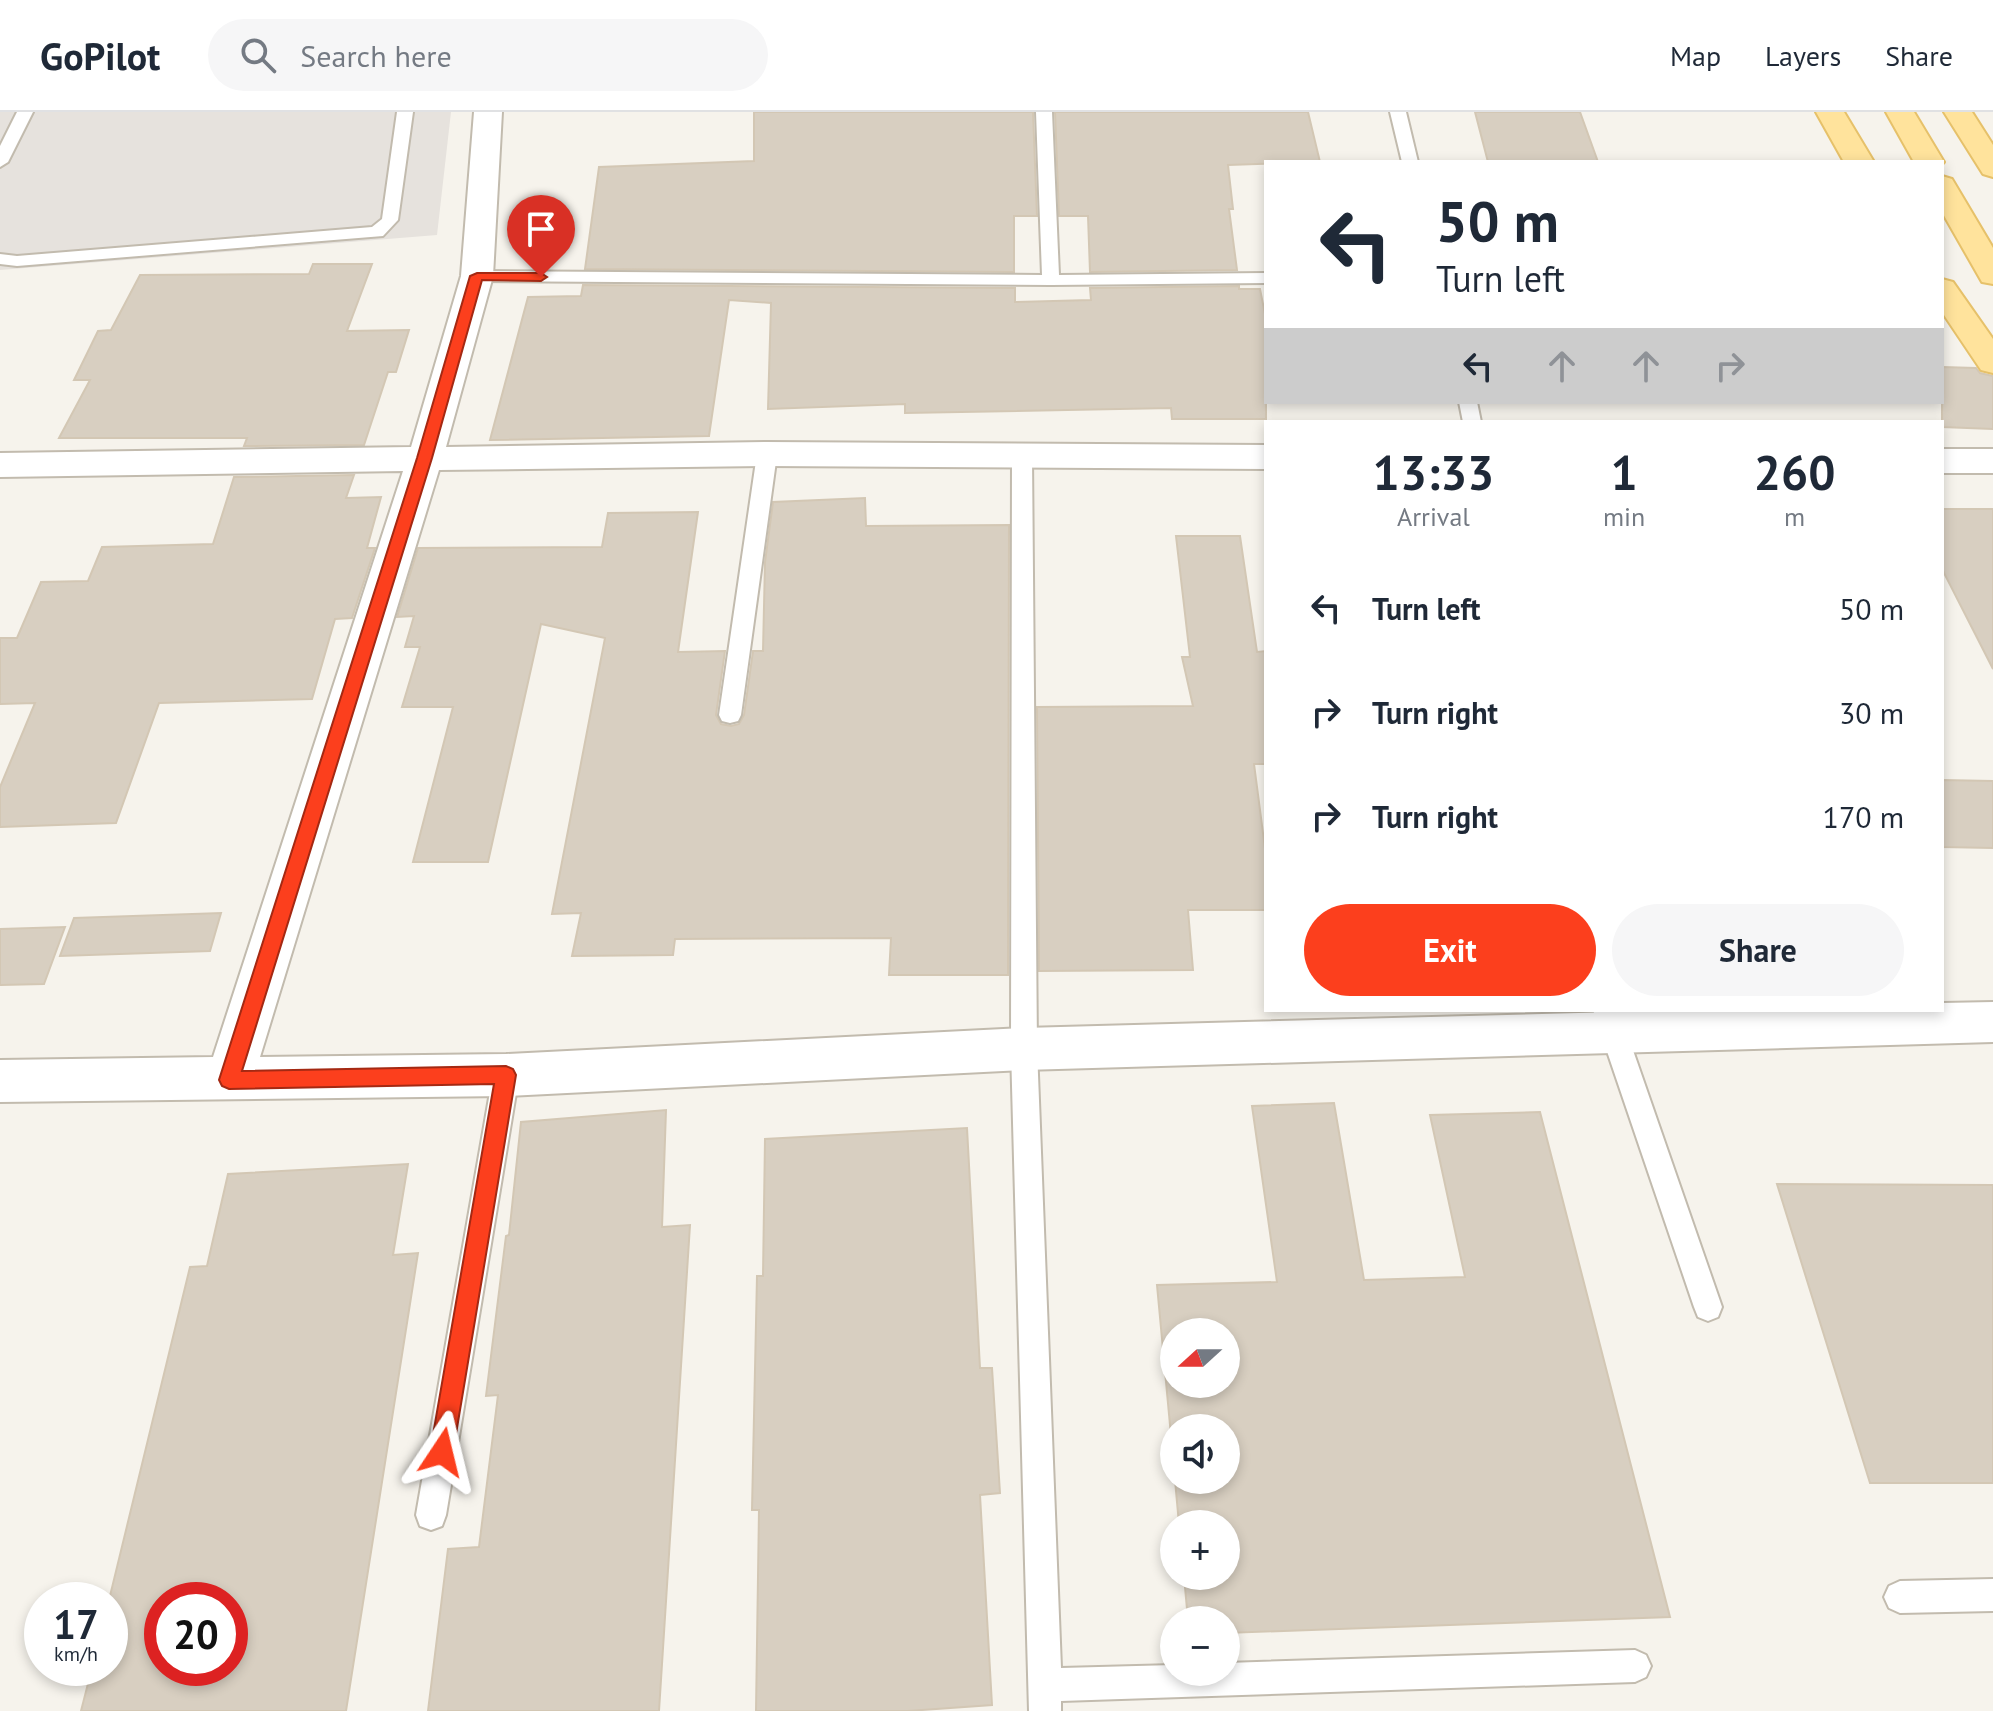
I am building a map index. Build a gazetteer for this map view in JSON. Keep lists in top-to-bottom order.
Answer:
{
  "north": "left",
  "page": {
    "header": "GoPilot",
    "search": "Search here",
    "nav": ["Map", "Layers", "Share"],
    "turn": ["50 m", "Turn left"],
    "eta": [
      "13:33",
      "Arrival",
      "1",
      "min",
      "260",
      "m"
    ],
    "list": [
      {
        "name": "Turn left",
        "value": "50 m"
      },
      {
        "name": "Turn right",
        "value": "30 m"
      },
      {
        "name": "Turn right",
        "value": "170 m"
      }
    ],
    "buttons": ["Exit", "Share"],
    "map_buttons": ["+", "−"],
    "speed": "17 km/h",
    "limit": "20"
  }
}
